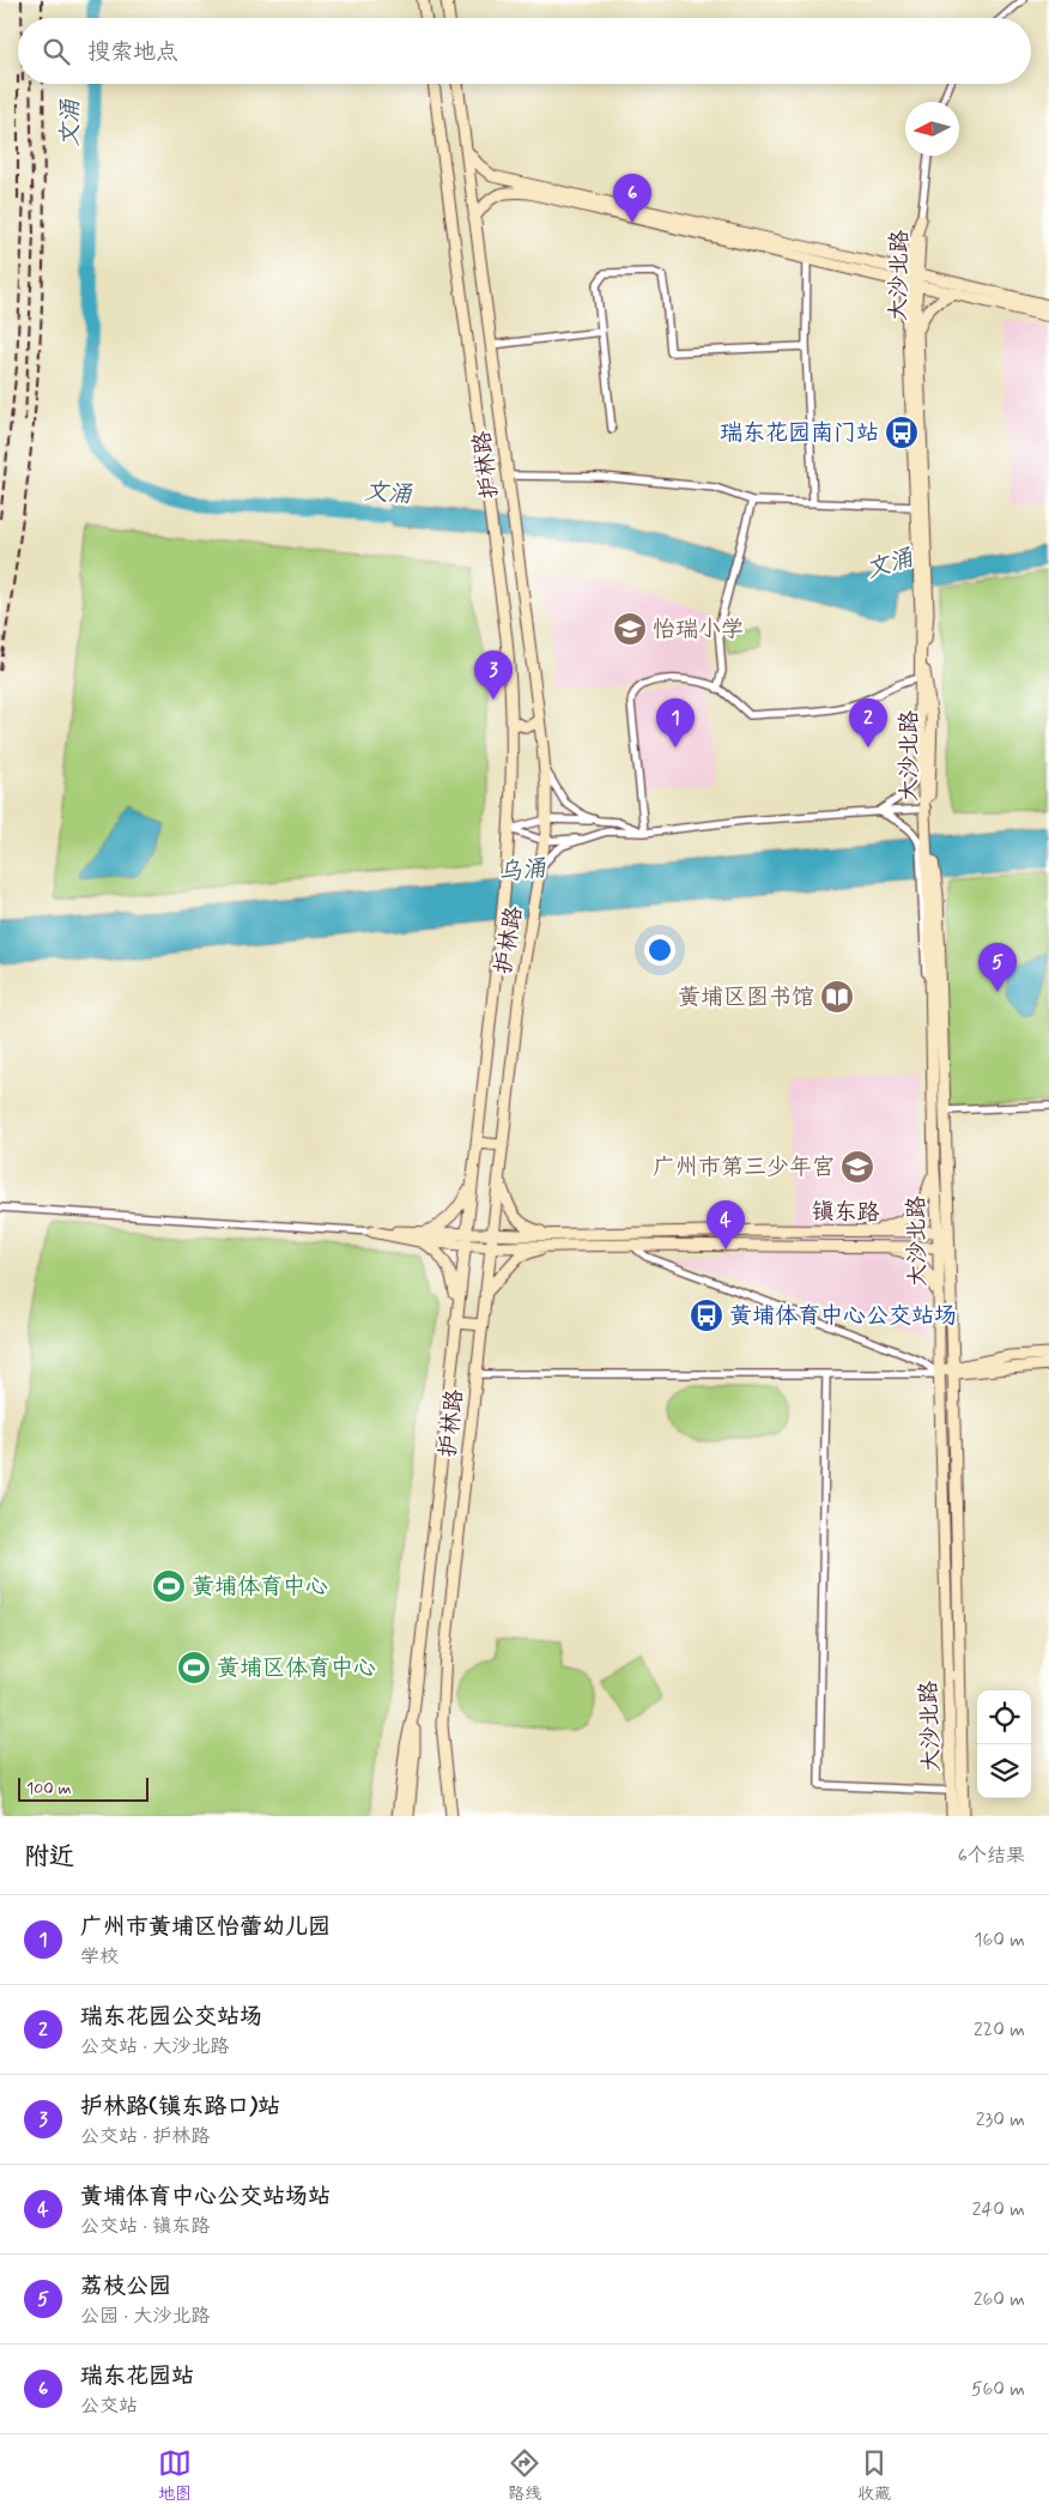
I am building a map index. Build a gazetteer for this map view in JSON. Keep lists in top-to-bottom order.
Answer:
{
  "streets": {
    "street": ["大沙北路", "护林路", "镇东路"]
  },
  "crossings": [
    ["大沙北路", "镇东路"],
    ["护林路", "镇东路"]
  ],
  "water": ["文涌", "乌涌"],
  "places": {
    "bus stop": ["瑞东花园南门站", "黄埔体育中心公交站场"],
    "school or university": ["怡瑞小学", "广州市第三少年宫"],
    "library": ["黄埔区图书馆"],
    "sports": ["黄埔体育中心", "黄埔区体育中心"]
  },
  "scale_bar": "100 m",
  "north": "left",
  "page": {
    "search": "搜索地点",
    "pins": [
      "6",
      "3",
      "1",
      "2",
      "5",
      "4"
    ],
    "scale": "100 m",
    "heading": ["附近", "6个结果"],
    "list": [
      {
        "mark": "1",
        "name": "广州市黄埔区怡蕾幼儿园",
        "note": "学校",
        "value": "160 m"
      },
      {
        "mark": "2",
        "name": "瑞东花园公交站场",
        "note": "公交站 · 大沙北路",
        "value": "220 m"
      },
      {
        "mark": "3",
        "name": "护林路(镇东路口)站",
        "note": "公交站 · 护林路",
        "value": "230 m"
      },
      {
        "mark": "4",
        "name": "黄埔体育中心公交站场站",
        "note": "公交站 · 镇东路",
        "value": "240 m"
      },
      {
        "mark": "5",
        "name": "荔枝公园",
        "note": "公园 · 大沙北路",
        "value": "260 m"
      },
      {
        "mark": "6",
        "name": "瑞东花园站",
        "note": "公交站",
        "value": "560 m"
      }
    ],
    "nav": ["地图", "路线", "收藏"]
  }
}
